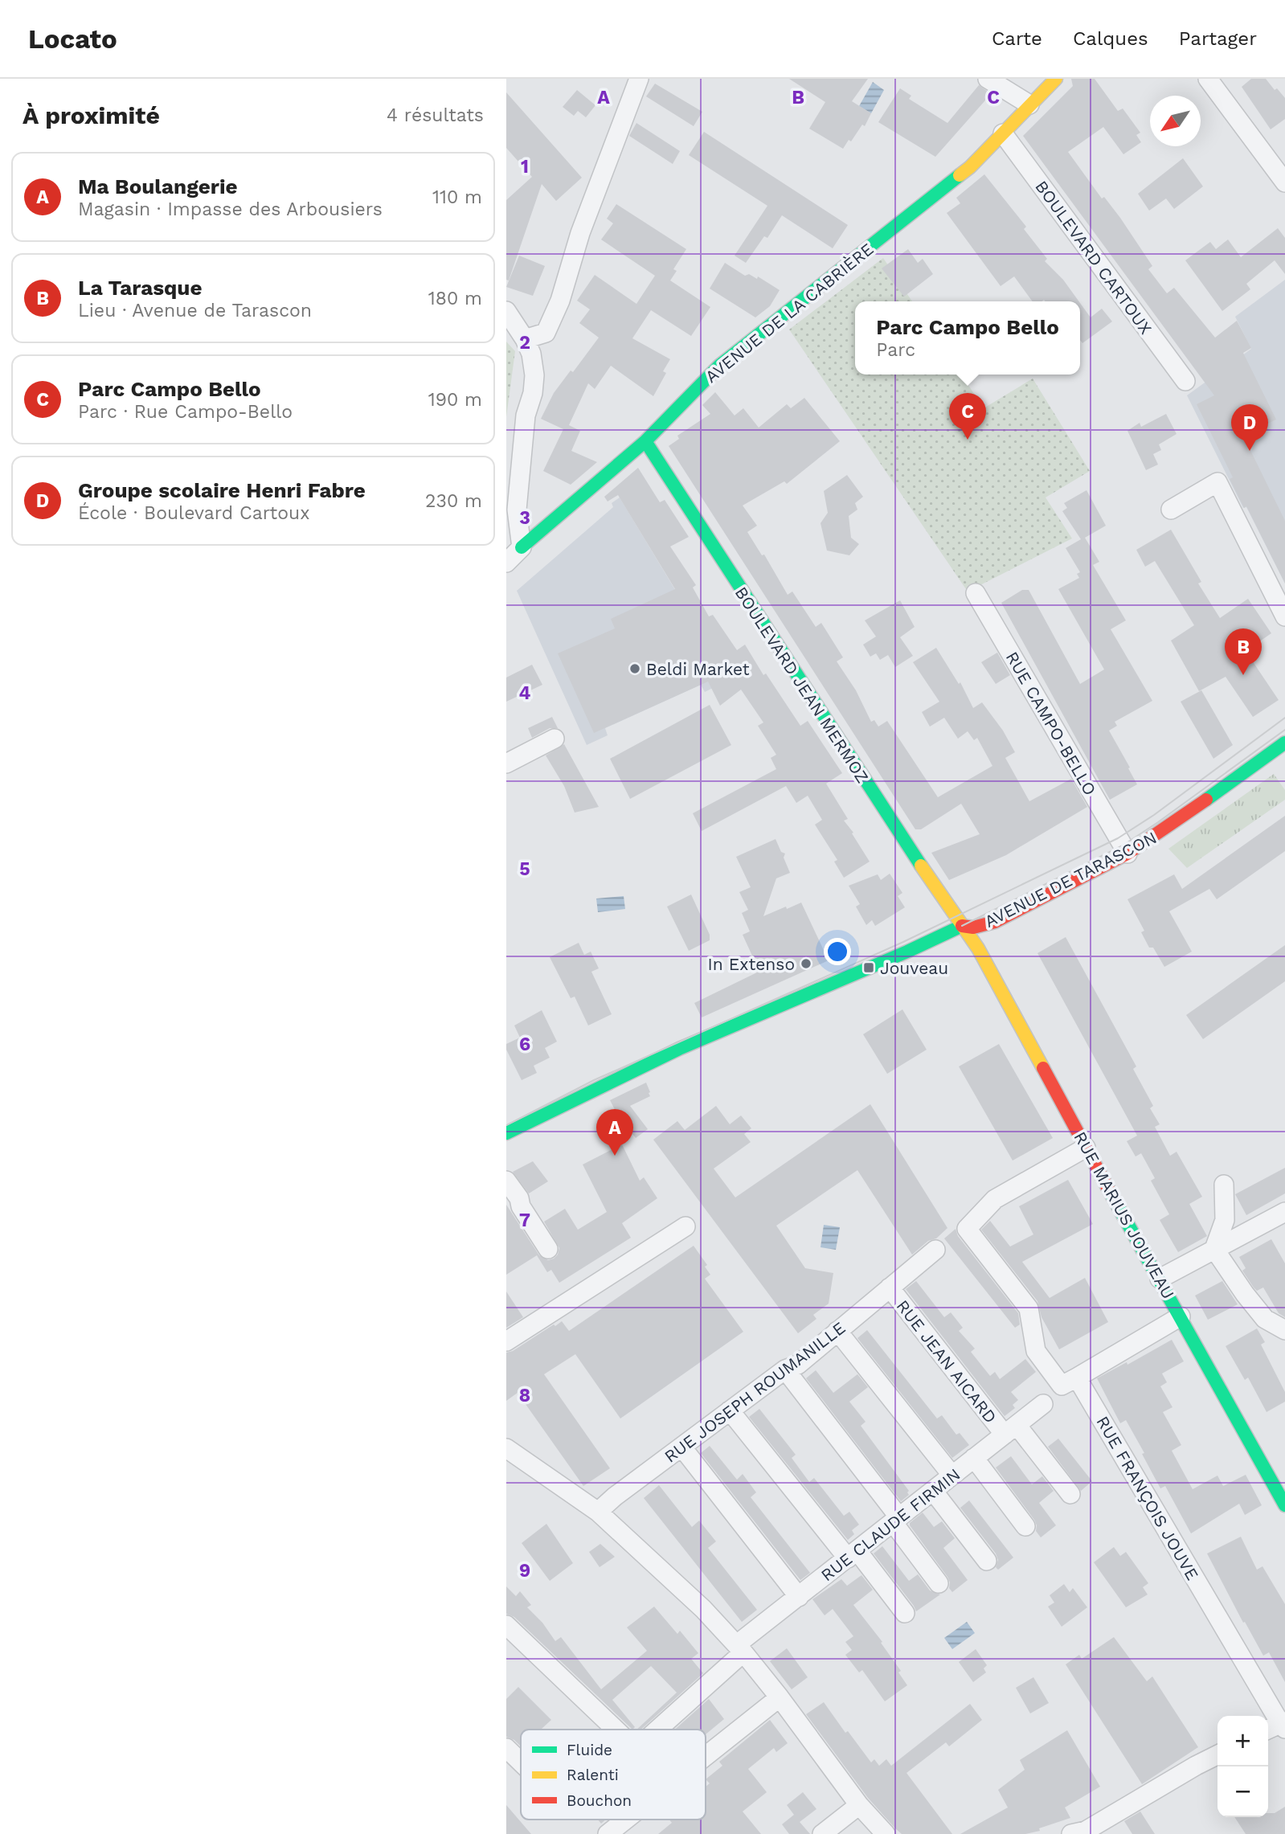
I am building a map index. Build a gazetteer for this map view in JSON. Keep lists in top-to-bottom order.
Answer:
{
  "streets": {
    "street": [
      "BOULEVARD CARTOUX",
      "AVENUE DE LA CABRIÈRE",
      "BOULEVARD JEAN MERMOZ",
      "RUE CAMPO-BELLO",
      "AVENUE DE TARASCON",
      "RUE MARIUS JOUVEAU",
      "RUE JEAN AICARD",
      "RUE JOSEPH ROUMANILLE",
      "RUE FRANÇOIS JOUVE",
      "RUE CLAUDE FIRMIN"
    ]
  },
  "crossings": [
    ["BOULEVARD CARTOUX", "AVENUE DE LA CABRIÈRE"],
    ["AVENUE DE LA CABRIÈRE", "BOULEVARD JEAN MERMOZ"],
    ["BOULEVARD JEAN MERMOZ", "AVENUE DE TARASCON"],
    ["BOULEVARD JEAN MERMOZ", "RUE MARIUS JOUVEAU"],
    ["RUE CAMPO-BELLO", "AVENUE DE TARASCON"],
    ["AVENUE DE TARASCON", "RUE MARIUS JOUVEAU"],
    ["RUE JEAN AICARD", "RUE JOSEPH ROUMANILLE"],
    ["RUE JEAN AICARD", "RUE CLAUDE FIRMIN"]
  ],
  "places": {
    "other": ["Beldi Market", "In Extenso"],
    "transit": ["Jouveau"]
  },
  "legend": ["Fluide", "Ralenti", "Bouchon"],
  "north": "bottom left",
  "page": {
    "header": "Locato",
    "nav": ["Carte", "Calques", "Partager"],
    "heading": ["À proximité", "4 résultats"],
    "list": [
      {
        "mark": "A",
        "name": "Ma Boulangerie",
        "note": "Magasin · Impasse des Arbousiers",
        "value": "110 m"
      },
      {
        "mark": "B",
        "name": "La Tarasque",
        "note": "Lieu · Avenue de Tarascon",
        "value": "180 m"
      },
      {
        "mark": "C",
        "name": "Parc Campo Bello",
        "note": "Parc · Rue Campo-Bello",
        "value": "190 m"
      },
      {
        "mark": "D",
        "name": "Groupe scolaire Henri Fabre",
        "note": "École · Boulevard Cartoux",
        "value": "230 m"
      }
    ],
    "popup": ["Parc Campo Bello", "Parc"],
    "pins": [
      "C",
      "D",
      "B",
      "A"
    ],
    "map_buttons": ["+", "−"]
  },
  "grid": {
    "columns": ["A", "B", "C"],
    "rows": [
      "1",
      "2",
      "3",
      "4",
      "5",
      "6",
      "7",
      "8",
      "9"
    ]
  }
}
